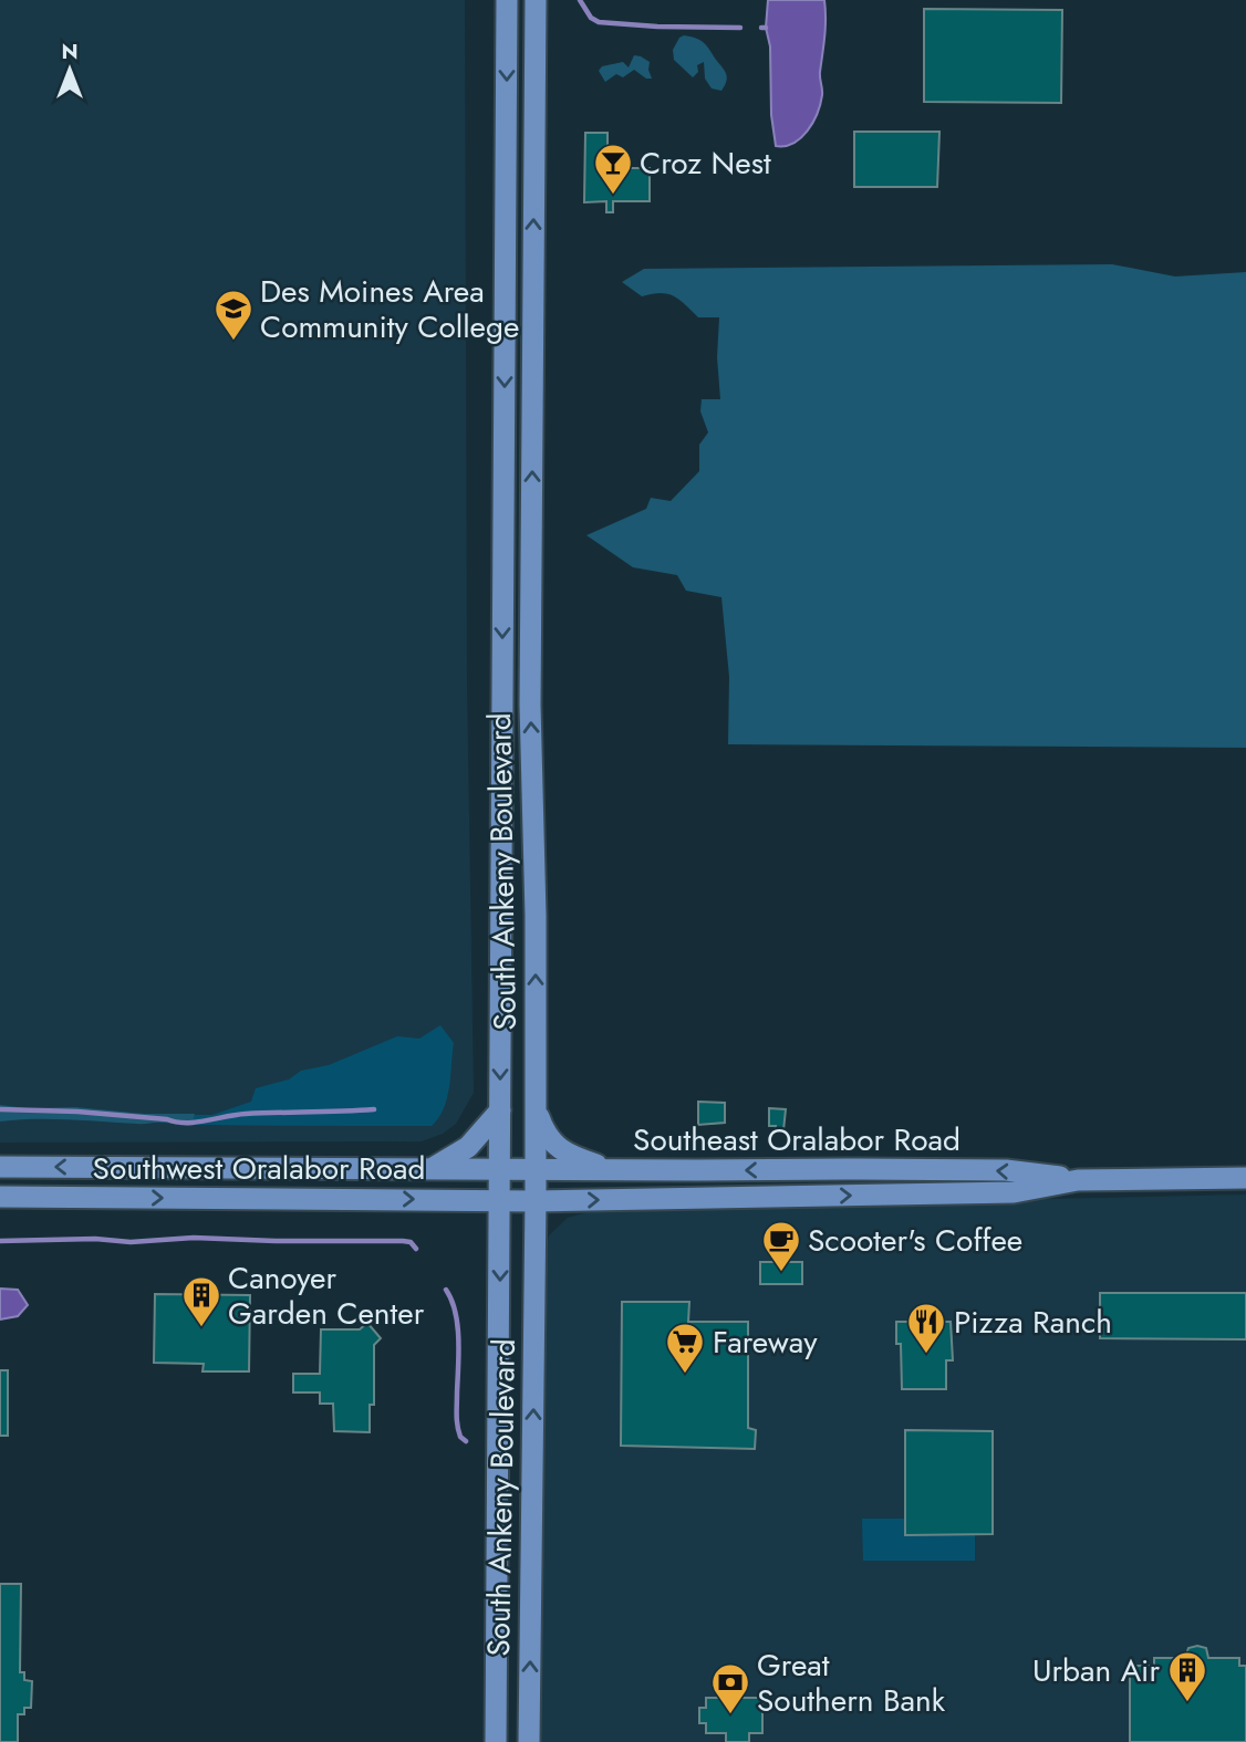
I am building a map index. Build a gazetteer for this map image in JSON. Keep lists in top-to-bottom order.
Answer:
{
  "streets": {
    "main road": ["South Ankeny Boulevard", "Southeast Oralabor Road", "Southwest Oralabor Road"]
  },
  "crossings": [
    ["South Ankeny Boulevard", "Southeast Oralabor Road"],
    ["South Ankeny Boulevard", "Southwest Oralabor Road"],
    ["Southeast Oralabor Road", "Southwest Oralabor Road"]
  ],
  "places": {
    "bar": ["Croz Nest"],
    "school or university": ["Des Moines Area Community College"],
    "cafe": ["Scooter's Coffee"],
    "building": ["Canoyer Garden Center", "Urban Air"],
    "restaurant": ["Pizza Ranch"],
    "supermarket": ["Fareway"],
    "bank": ["Great Southern Bank"]
  },
  "north": "top"
}
